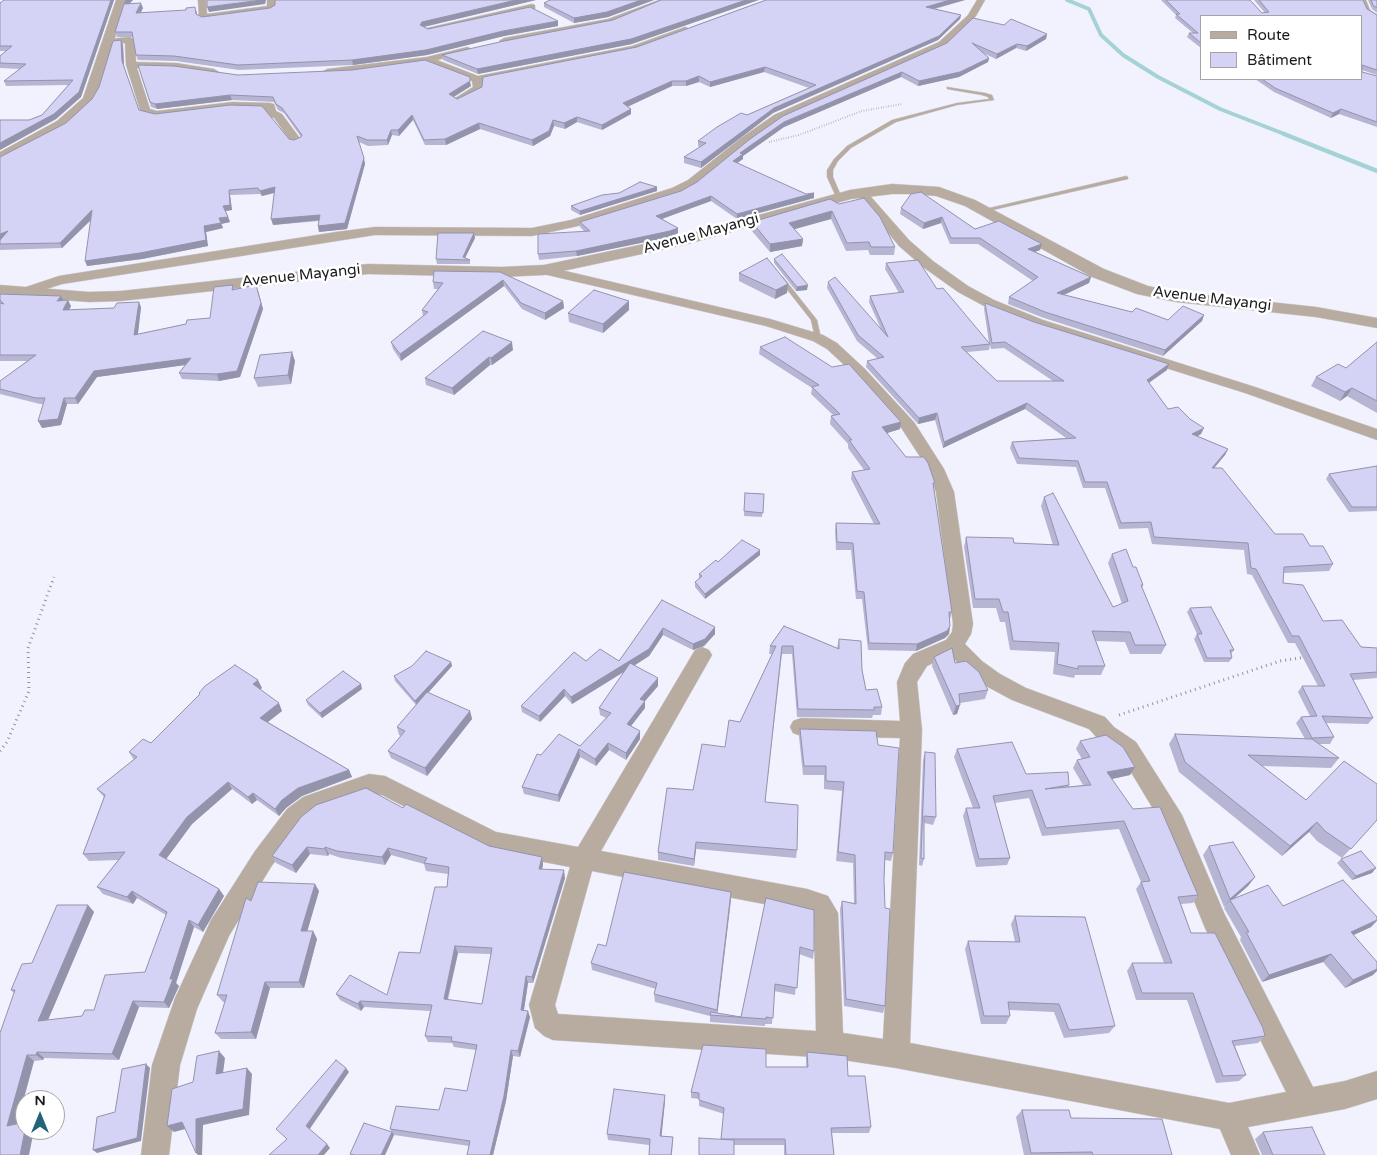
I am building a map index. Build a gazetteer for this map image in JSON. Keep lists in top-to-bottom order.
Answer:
{
  "streets": {
    "street": ["Avenue Mayangi"]
  },
  "legend": ["Route", "Bâtiment"],
  "north": "top"
}
